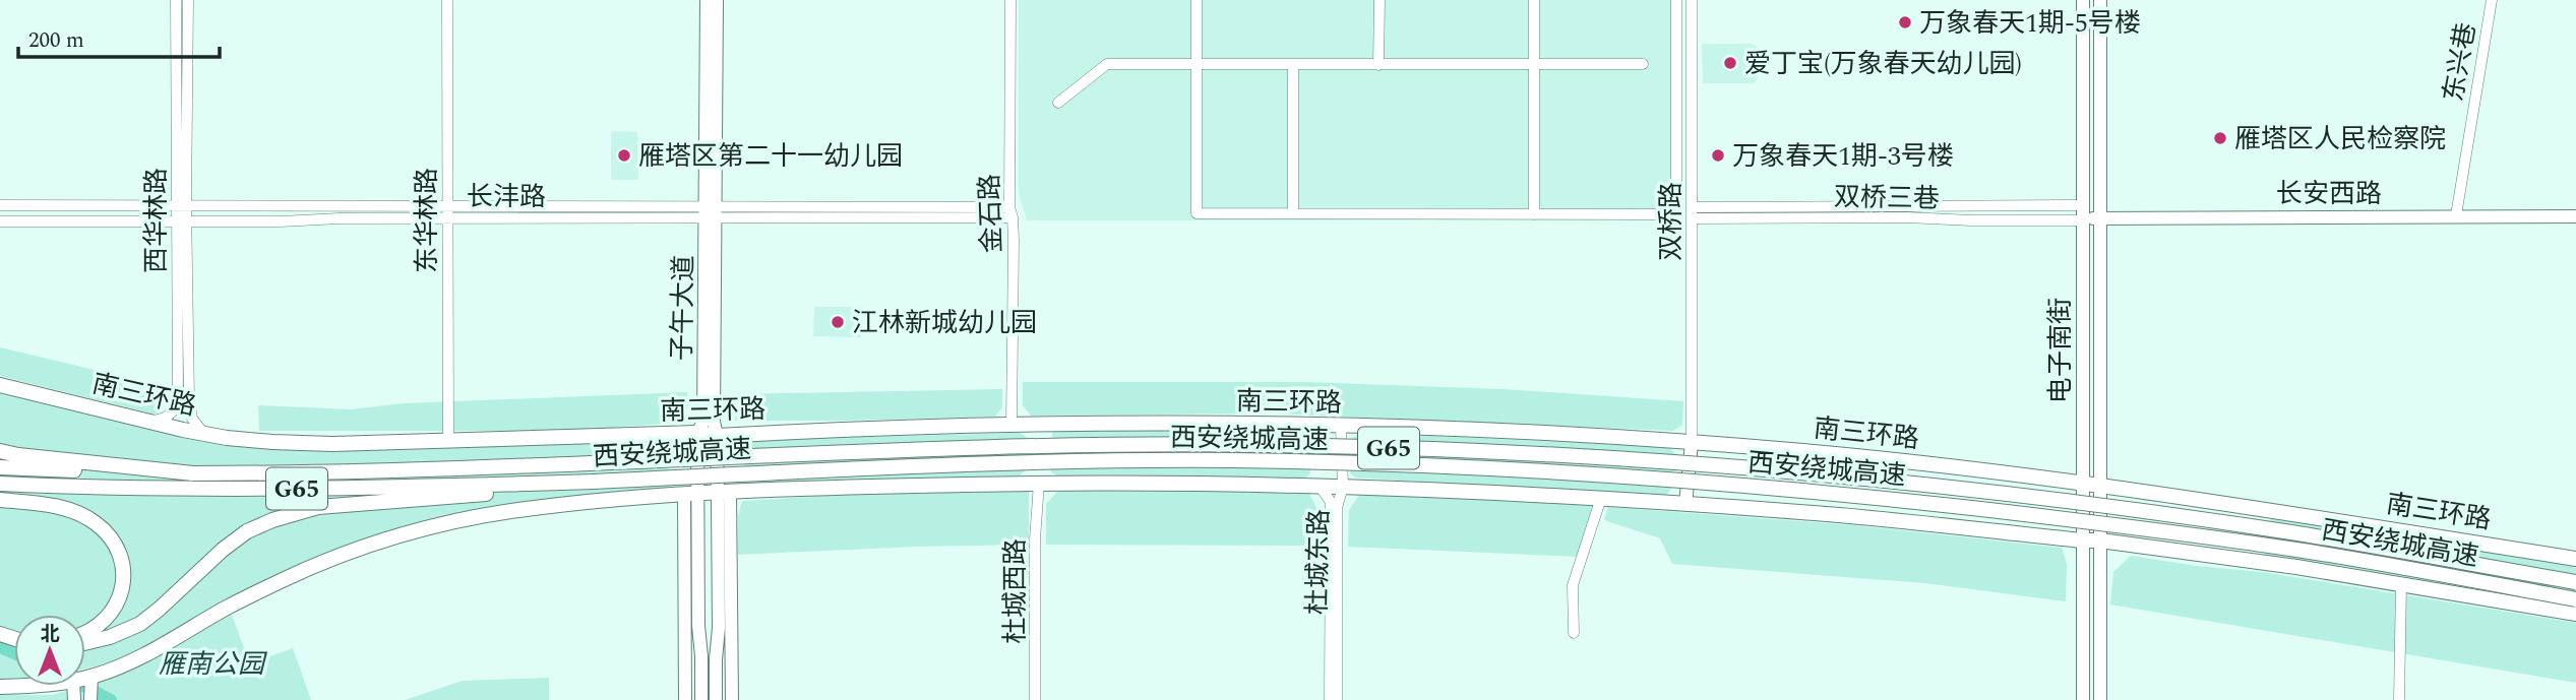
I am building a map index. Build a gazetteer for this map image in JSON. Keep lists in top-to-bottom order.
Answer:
{
  "streets": {
    "highway": ["南三环路", "西安绕城高速", "G65"],
    "main road": ["长安西路", "子午大道", "电子南街"],
    "street": [
      "东兴巷",
      "长沣路",
      "双桥三巷",
      "金石路",
      "西华林路",
      "东华林路",
      "双桥路",
      "杜城东路",
      "杜城西路"
    ]
  },
  "crossings": [
    ["东兴巷", "长安西路"],
    ["长安西路", "双桥三巷"],
    ["长安西路", "电子南街"],
    ["长沣路", "金石路"],
    ["长沣路", "西华林路"],
    ["长沣路", "东华林路"],
    ["长沣路", "子午大道"],
    ["双桥三巷", "双桥路"],
    ["双桥三巷", "电子南街"],
    ["金石路", "南三环路"],
    ["西华林路", "南三环路"],
    ["东华林路", "南三环路"],
    ["双桥路", "南三环路"],
    ["子午大道", "南三环路"],
    ["电子南街", "南三环路"],
    ["南三环路", "杜城东路"]
  ],
  "parks": ["雁南公园"],
  "places": [
    "万象春天1期-5号楼",
    "爱丁宝(万象春天幼儿园)",
    "雁塔区人民检察院",
    "雁塔区第二十一幼儿园",
    "万象春天1期-3号楼",
    "江林新城幼儿园"
  ],
  "scale_bar": "200 m",
  "north": "top"
}
